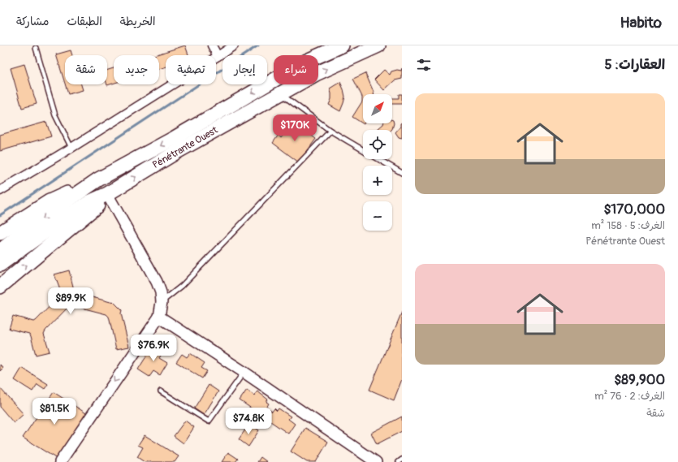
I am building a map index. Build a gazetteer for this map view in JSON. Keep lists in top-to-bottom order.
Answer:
{
  "streets": {
    "highway": ["Pénétrante Ouest"]
  },
  "north": "top right",
  "page": {
    "header": "Habito",
    "nav": ["الخريطة", "الطبقات", "مشاركة"],
    "heading": "العقارات: 5",
    "chip": [
      "شراء",
      "إيجار",
      "تصفية",
      "جديد",
      "شقة"
    ],
    "list": [
      {
        "name": "$170,000",
        "note": "الغرف: 5 · 158 m² · Pénétrante Ouest"
      },
      {
        "name": "$89,900",
        "note": "الغرف: 2 · 76 m² · شقة"
      }
    ],
    "map_buttons": ["+", "−"],
    "price": [
      "$170K",
      "$89.9K",
      "$76.9K",
      "$81.5K",
      "$74.8K"
    ]
  }
}
